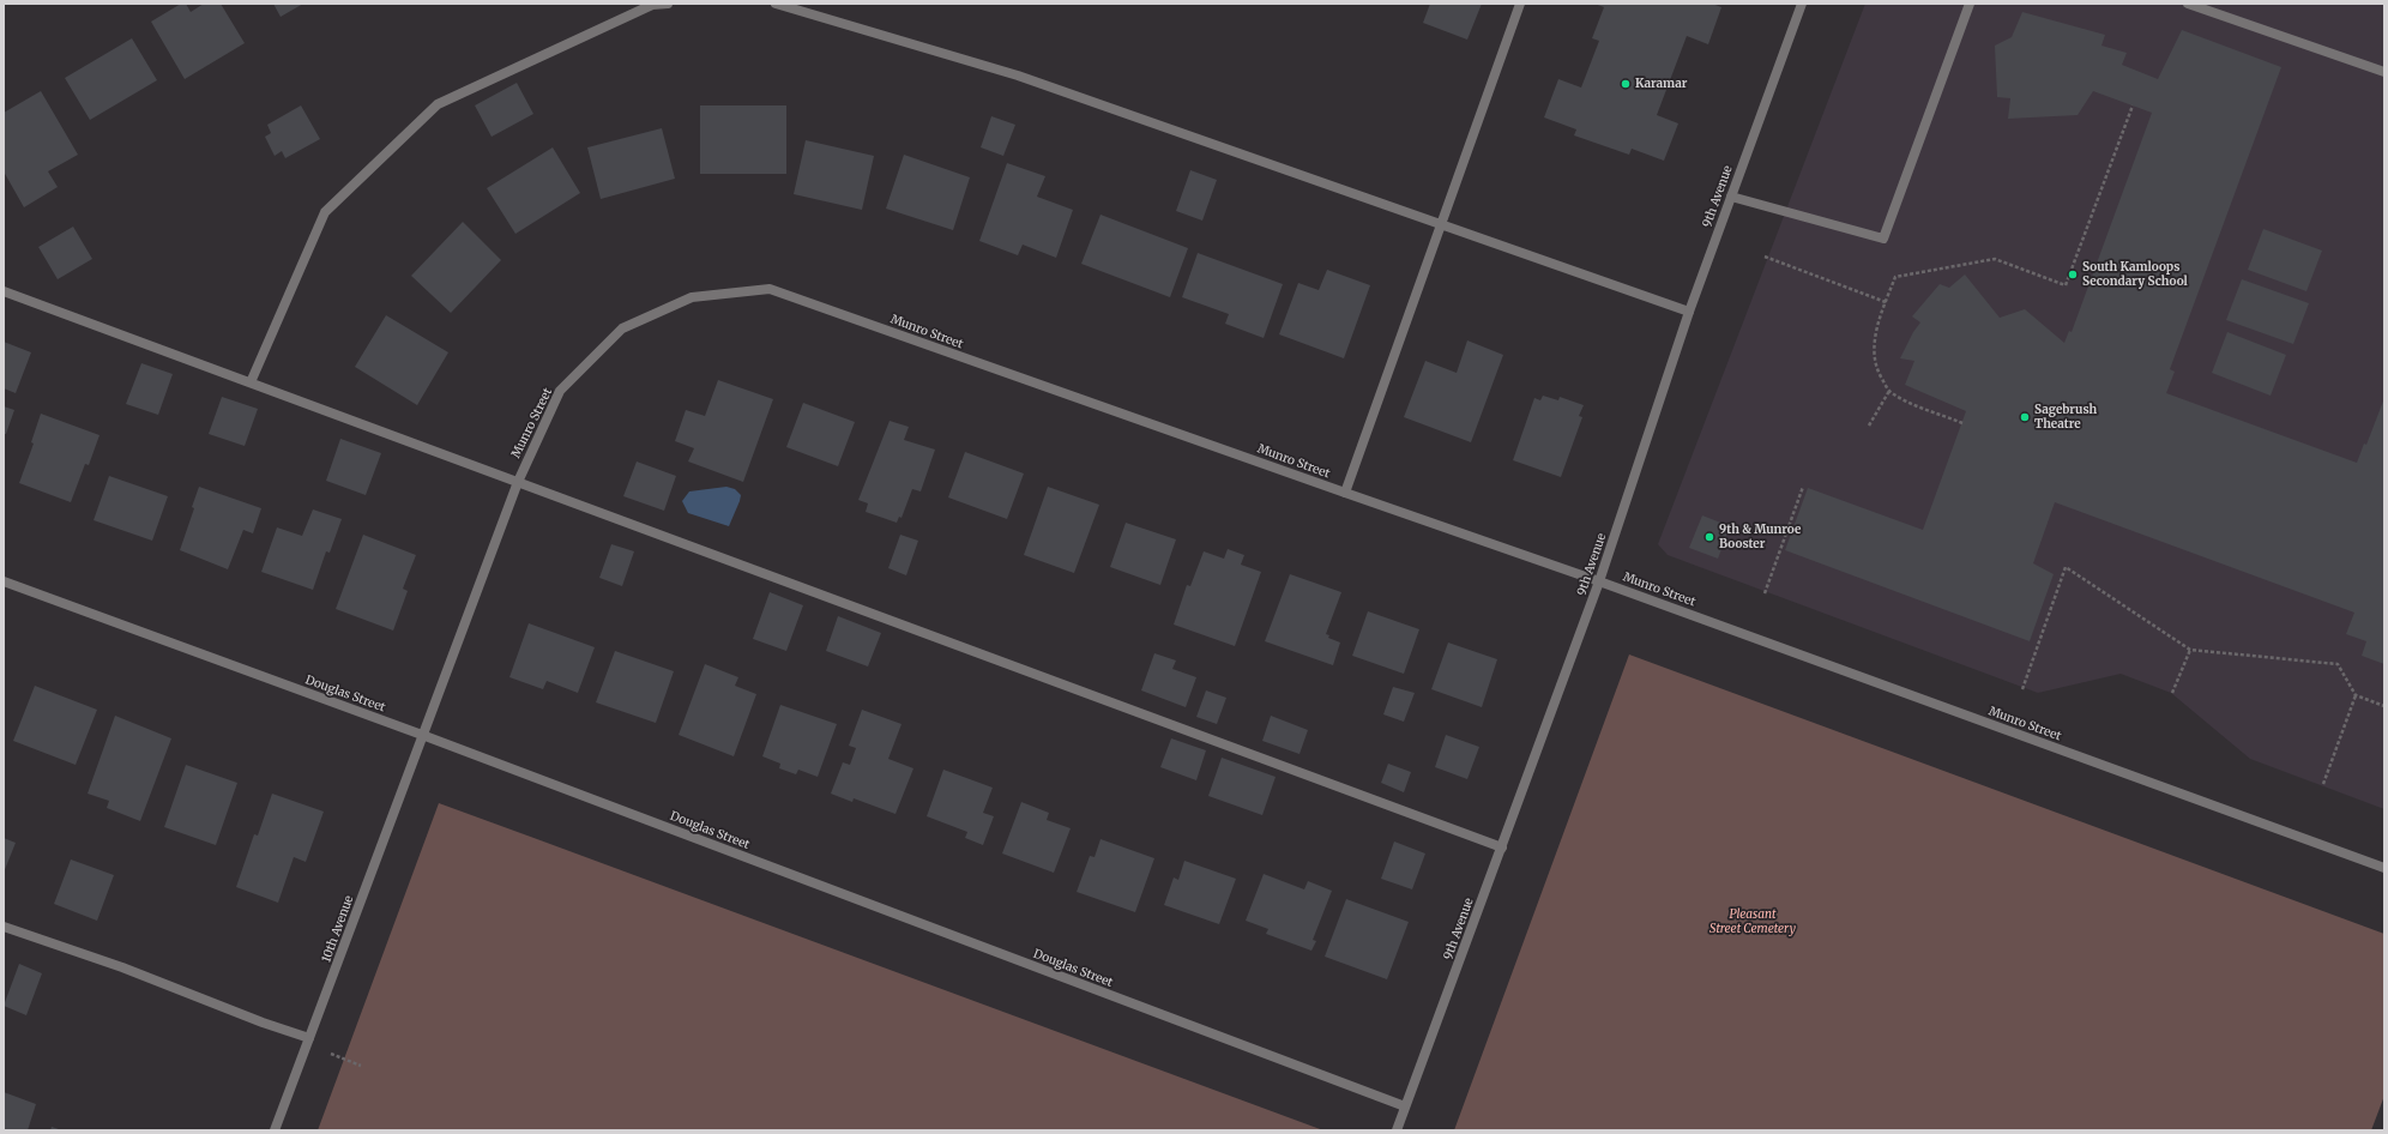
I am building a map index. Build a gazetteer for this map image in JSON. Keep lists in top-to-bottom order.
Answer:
{
  "streets": {
    "street": [
      "9th Avenue",
      "Munro Street",
      "Douglas Street",
      "10th Avenue"
    ]
  },
  "crossings": [
    ["9th Avenue", "Munro Street"],
    ["9th Avenue", "Douglas Street"],
    ["Munro Street", "Douglas Street"],
    ["Munro Street", "10th Avenue"],
    ["Douglas Street", "10th Avenue"]
  ],
  "parks": ["Pleasant Street Cemetery"],
  "places": [
    "Karamar",
    "South Kamloops Secondary School",
    "Sagebrush Theatre",
    "9th & Munroe Booster"
  ]
}
